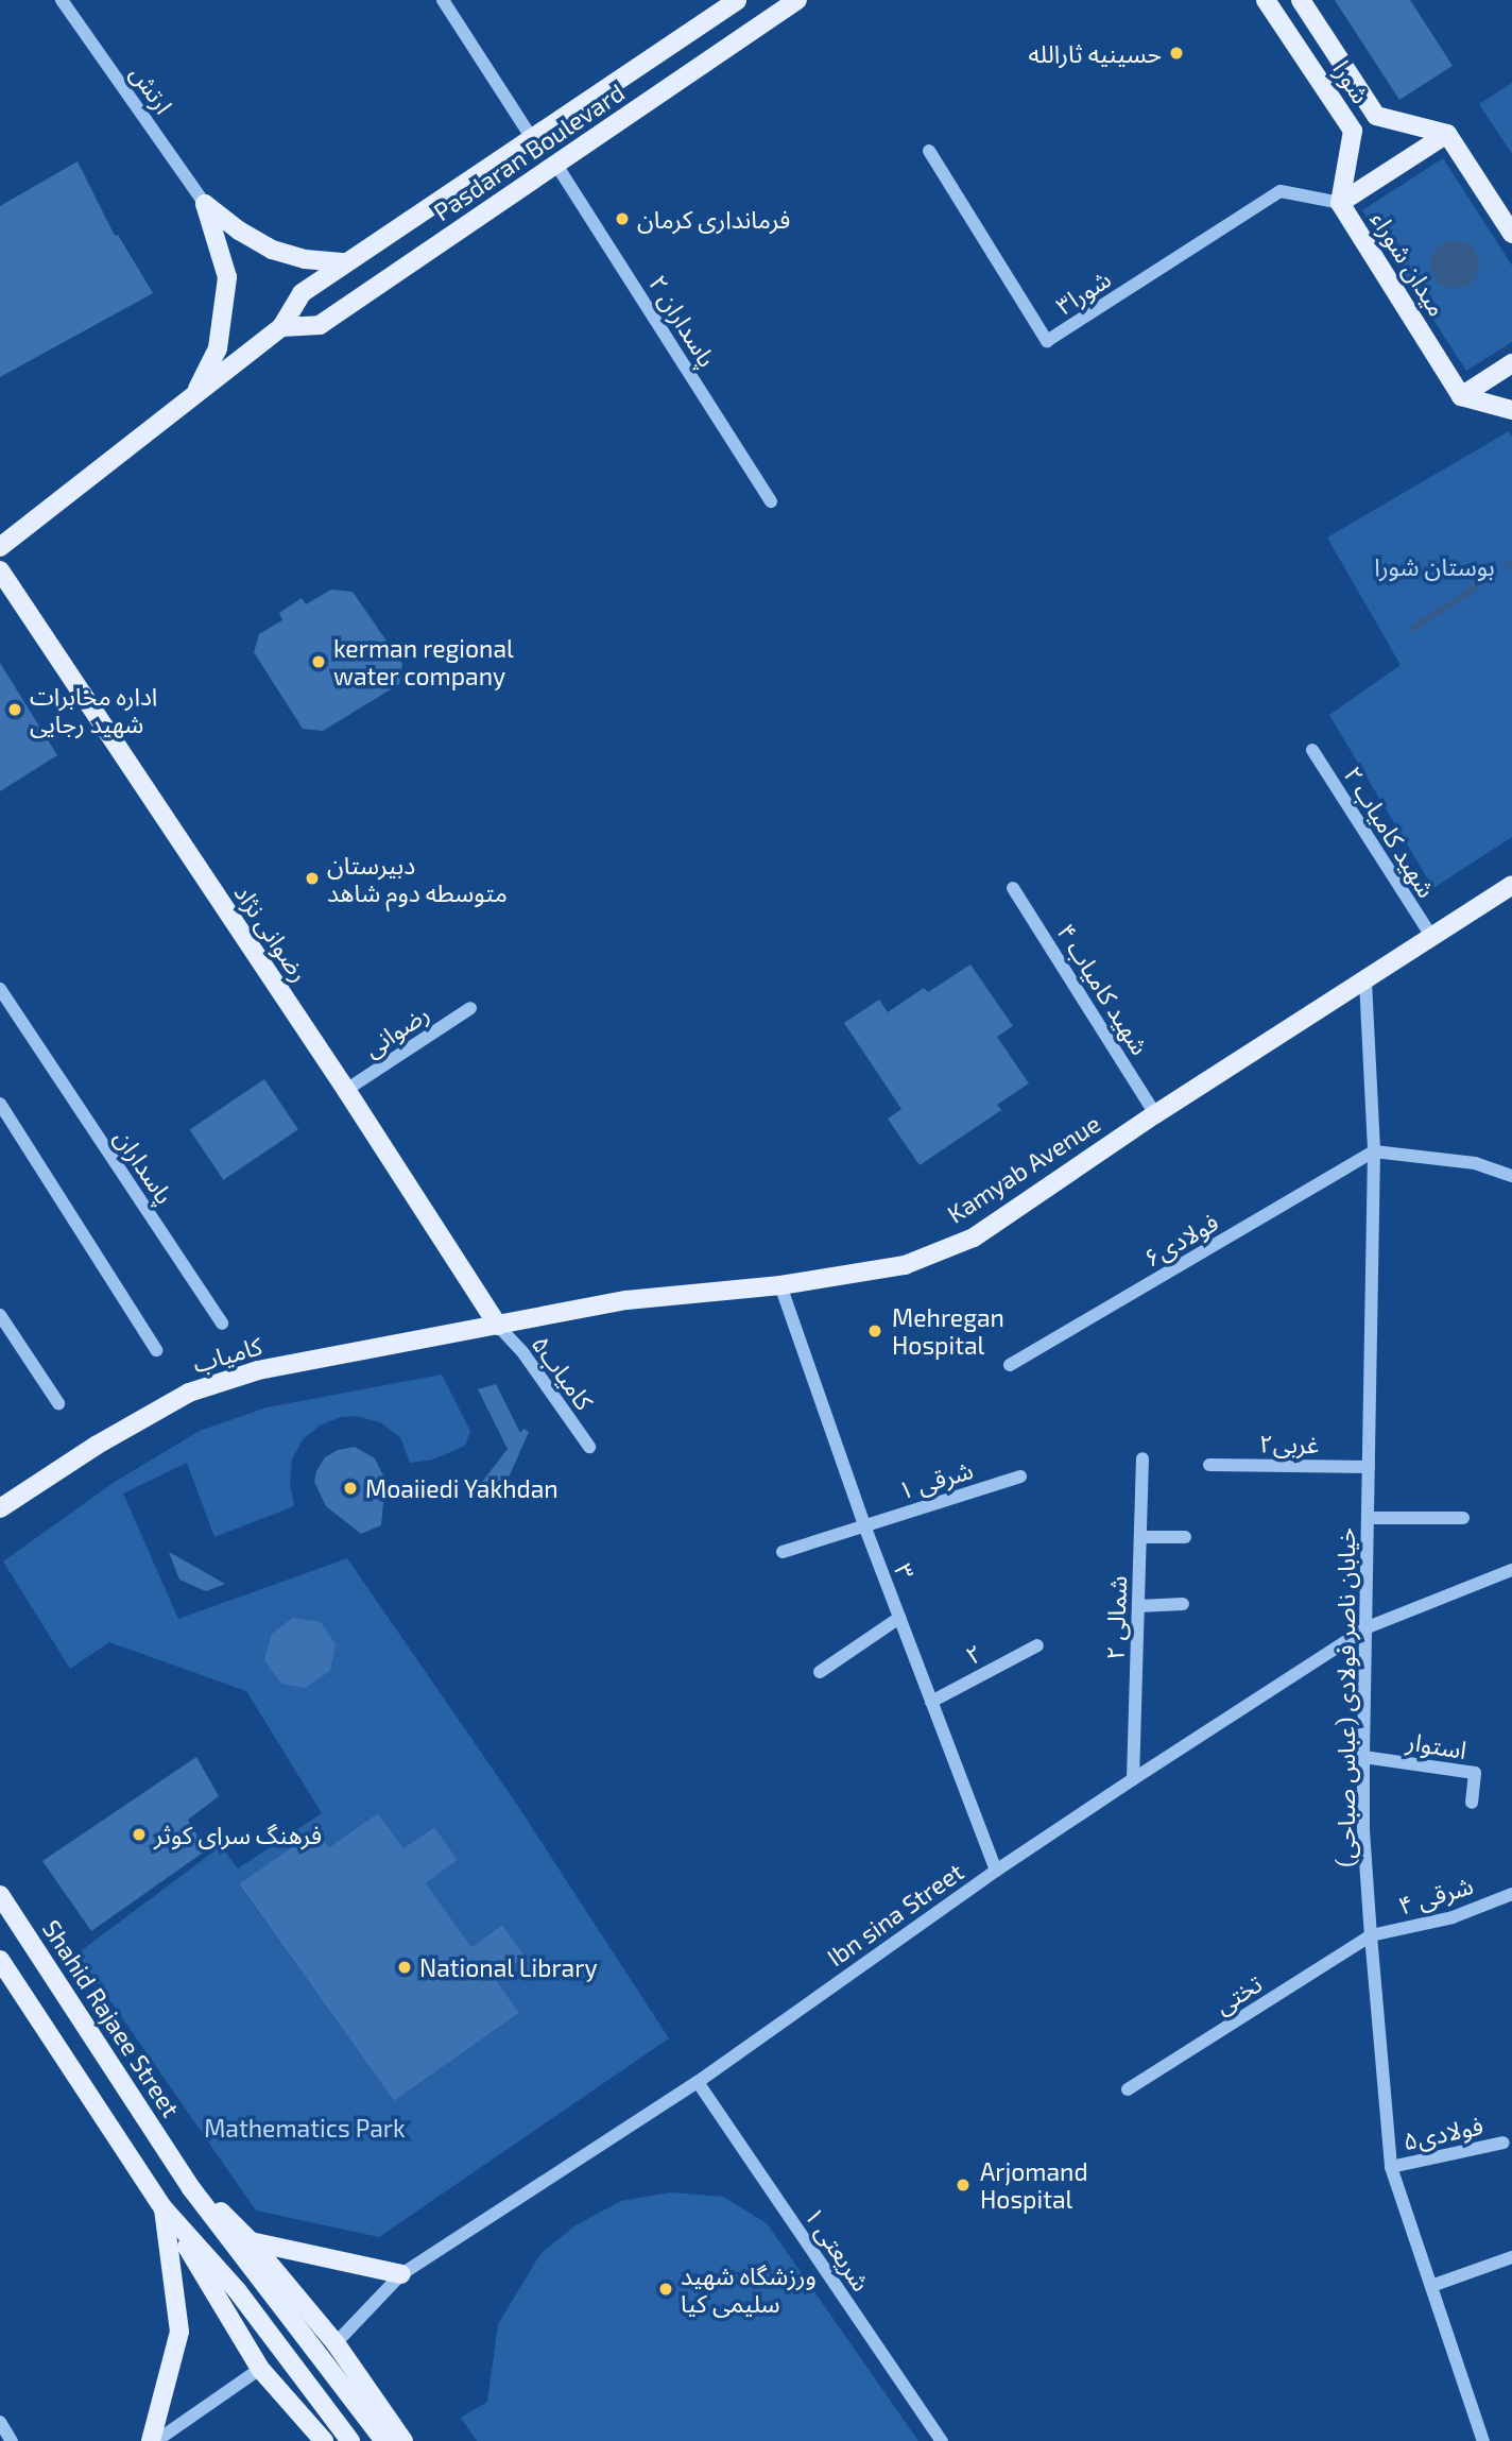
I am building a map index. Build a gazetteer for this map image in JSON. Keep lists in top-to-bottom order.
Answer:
{
  "streets": {
    "main road": [
      "شورا",
      "Pasdaran Boulevard",
      "میدان شوراء",
      "رضوانی نژاد",
      "Kamyab Avenue",
      "کامیاب",
      "Shahid Rajaee Street"
    ],
    "street": [
      "ارتش",
      "شورا۳",
      "پاسداران ۲",
      "شهید کامیاب ۲",
      "شهید کامیاب ۴",
      "رضوانی",
      "پاسداران",
      "فولادی۶",
      "کامیاب۵",
      "غربی۲",
      "۱ شرقی",
      "۳",
      "۲ شمالی",
      "۲",
      "خیابان ناصر فولادی (عباس صباحی)",
      "استوار",
      "۴ شرقی",
      "Ibn sina Street",
      "تختی",
      "فولادی۵",
      "شریعتی ۱"
    ]
  },
  "crossings": [
    ["شورا", "میدان شوراء"],
    ["شورا", "شورا۳"],
    ["Pasdaran Boulevard", "پاسداران ۲"],
    ["میدان شوراء", "شورا۳"],
    ["شهید کامیاب ۲", "Kamyab Avenue"],
    ["رضوانی نژاد", "رضوانی"],
    ["رضوانی نژاد", "Kamyab Avenue"],
    ["رضوانی نژاد", "کامیاب"],
    ["رضوانی نژاد", "کامیاب۵"],
    ["شهید کامیاب ۴", "Kamyab Avenue"],
    ["Kamyab Avenue", "کامیاب"],
    ["Kamyab Avenue", "کامیاب۵"],
    ["Kamyab Avenue", "۳"],
    ["Kamyab Avenue", "خیابان ناصر فولادی (عباس صباحی)"],
    ["فولادی۶", "خیابان ناصر فولادی (عباس صباحی)"],
    ["کامیاب", "کامیاب۵"],
    ["غربی۲", "خیابان ناصر فولادی (عباس صباحی)"],
    ["۱ شرقی", "۳"],
    ["۳", "۲"],
    ["۳", "Ibn sina Street"],
    ["۲ شمالی", "Ibn sina Street"],
    ["خیابان ناصر فولادی (عباس صباحی)", "استوار"],
    ["خیابان ناصر فولادی (عباس صباحی)", "۴ شرقی"],
    ["خیابان ناصر فولادی (عباس صباحی)", "Ibn sina Street"],
    ["خیابان ناصر فولادی (عباس صباحی)", "تختی"],
    ["خیابان ناصر فولادی (عباس صباحی)", "فولادی۵"],
    ["۴ شرقی", "تختی"],
    ["Ibn sina Street", "شریعتی ۱"]
  ],
  "parks": ["بوستان شورا", "Mathematics Park"],
  "places": [
    "حسینیه ثارالله",
    "فرمانداری کرمان",
    "kerman regional water company",
    "اداره مخابرات شهید رجایی",
    "دبیرستان متوسطه دوم شاهد",
    "Mehregan Hospital",
    "Moaiiedi Yakhdan",
    "فرهنگ سرای کوثر",
    "National Library",
    "Arjomand Hospital",
    "ورزشگاه شهید سلیمی کیا"
  ]
}
